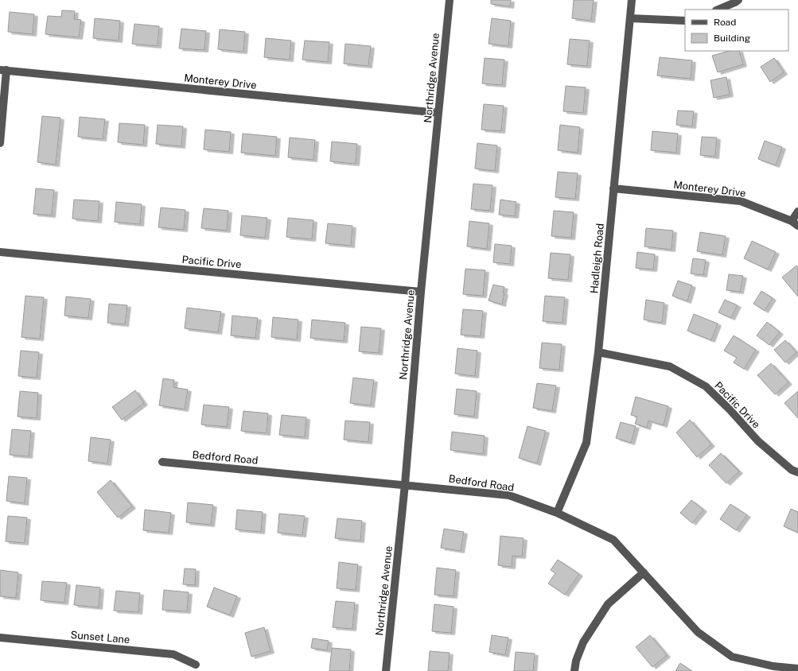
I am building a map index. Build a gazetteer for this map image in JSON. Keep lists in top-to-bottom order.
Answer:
{
  "streets": {
    "street": [
      "Northridge Avenue",
      "Monterey Drive",
      "Hadleigh Road",
      "Pacific Drive",
      "Bedford Road",
      "Sunset Lane"
    ]
  },
  "crossings": [
    ["Northridge Avenue", "Monterey Drive"],
    ["Northridge Avenue", "Pacific Drive"],
    ["Northridge Avenue", "Bedford Road"],
    ["Monterey Drive", "Hadleigh Road"],
    ["Hadleigh Road", "Pacific Drive"],
    ["Hadleigh Road", "Bedford Road"]
  ],
  "legend": ["Road", "Building"]
}
